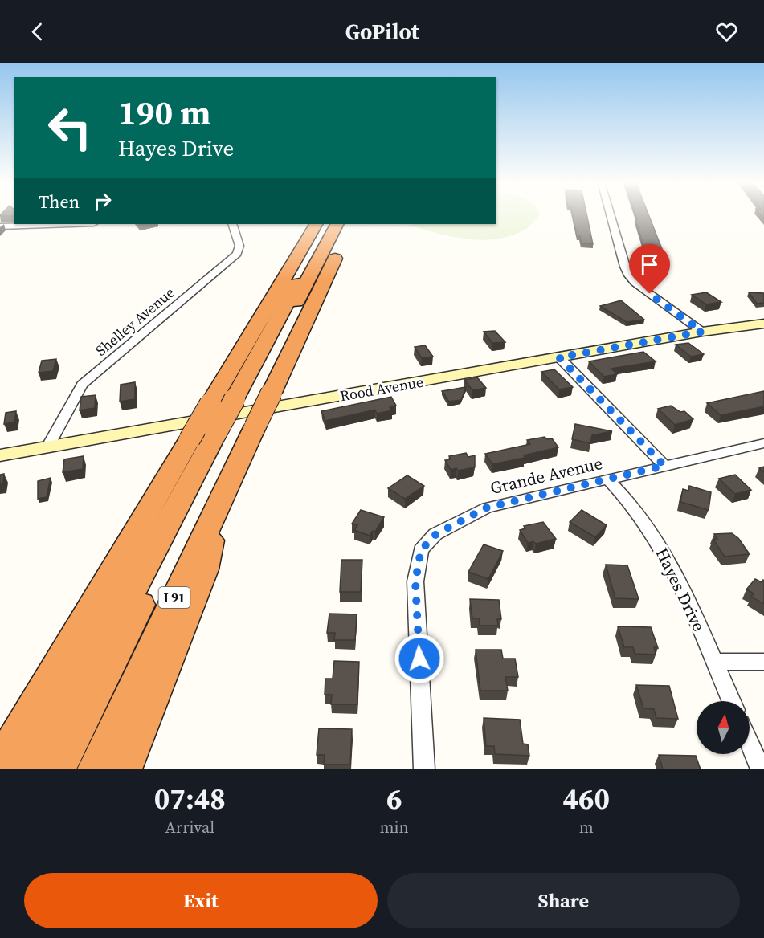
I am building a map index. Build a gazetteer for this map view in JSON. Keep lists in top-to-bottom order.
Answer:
{
  "streets": {
    "highway": ["I 91"],
    "street": [
      "Shelley Avenue",
      "Rood Avenue",
      "Grande Avenue",
      "Hayes Drive"
    ]
  },
  "crossings": [
    ["Shelley Avenue", "Rood Avenue"],
    ["Grande Avenue", "Hayes Drive"]
  ],
  "north": "top",
  "page": {
    "header": "GoPilot",
    "turn": ["190 m", "Hayes Drive"],
    "then": "Then",
    "eta": [
      "07:48",
      "Arrival",
      "6",
      "min",
      "460",
      "m"
    ],
    "buttons": ["Exit", "Share"]
  }
}
